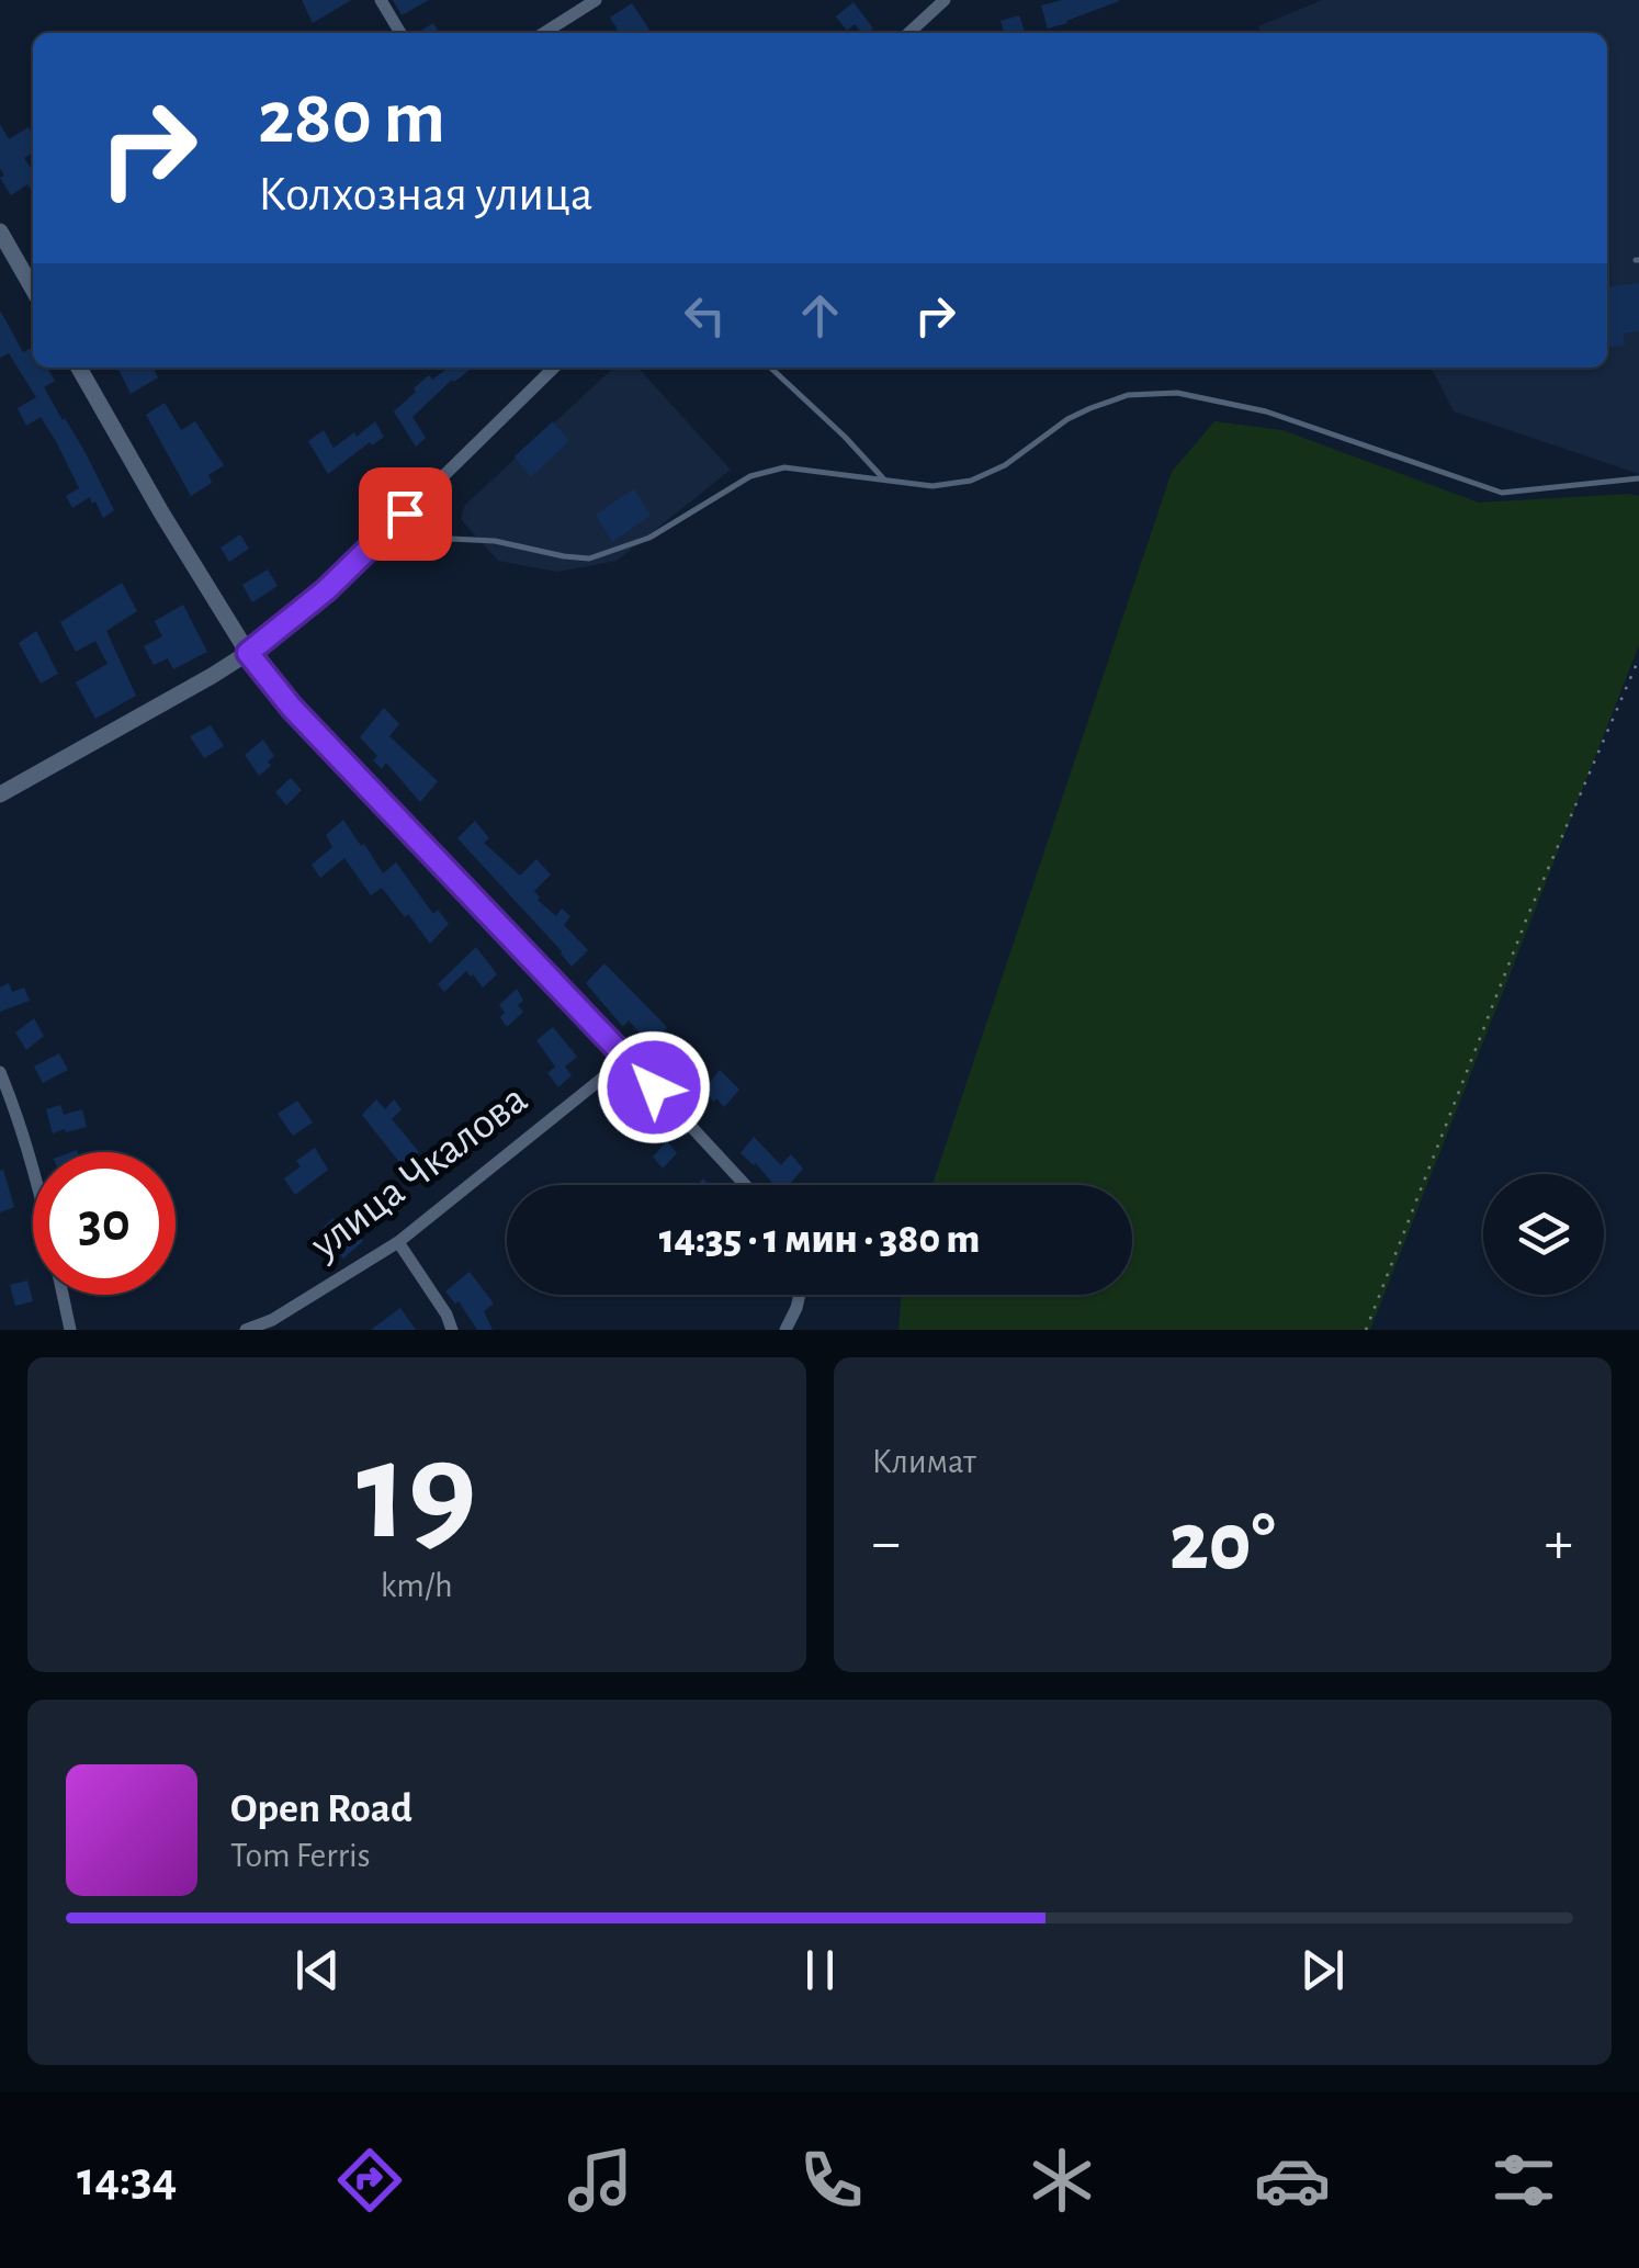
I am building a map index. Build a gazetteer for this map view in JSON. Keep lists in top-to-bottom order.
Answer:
{
  "streets": {
    "street": ["улица Чкалова"]
  },
  "page": {
    "turn": ["280 m", "Колхозная улица"],
    "limit": "30",
    "trip": "14:35 · 1 мин · 380 m",
    "tile": [
      ["19", "km/h"],
      "Климат"
    ],
    "heat": ["−", "20°", "+"],
    "song": ["Open Road", "Tom Ferris"],
    "tabs": "14:34"
  }
}
